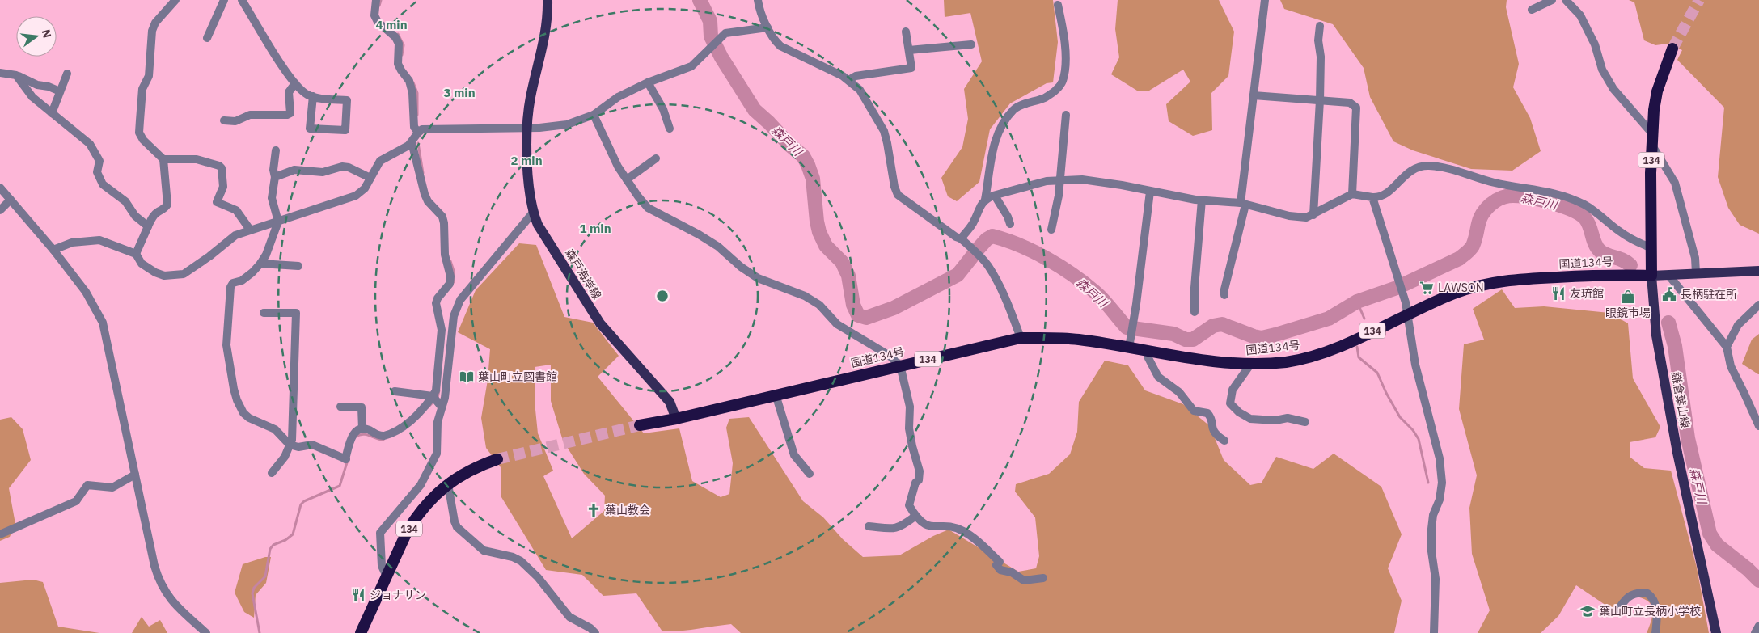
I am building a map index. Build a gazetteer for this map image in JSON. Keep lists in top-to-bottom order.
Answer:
{
  "streets": {
    "highway": ["134", "国道134号"],
    "main road": ["森戸海岸線", "鎌倉葉山線"]
  },
  "crossings": [
    ["134", "国道134号"],
    ["134", "鎌倉葉山線"],
    ["国道134号", "森戸海岸線"],
    ["国道134号", "鎌倉葉山線"]
  ],
  "water": ["森戸川"],
  "places": {
    "supermarket": ["LAWSON"],
    "restaurant": ["友琉館", "ジョナサン"],
    "public building": ["長柄駐在所"],
    "shop": ["眼鏡市場"],
    "library": ["葉山町立図書館"],
    "church": ["葉山教会"],
    "school or university": ["葉山町立長柄小学校"]
  },
  "north": "right",
  "rings": [
    "4 min",
    "3 min",
    "2 min",
    "1 min"
  ]
}
